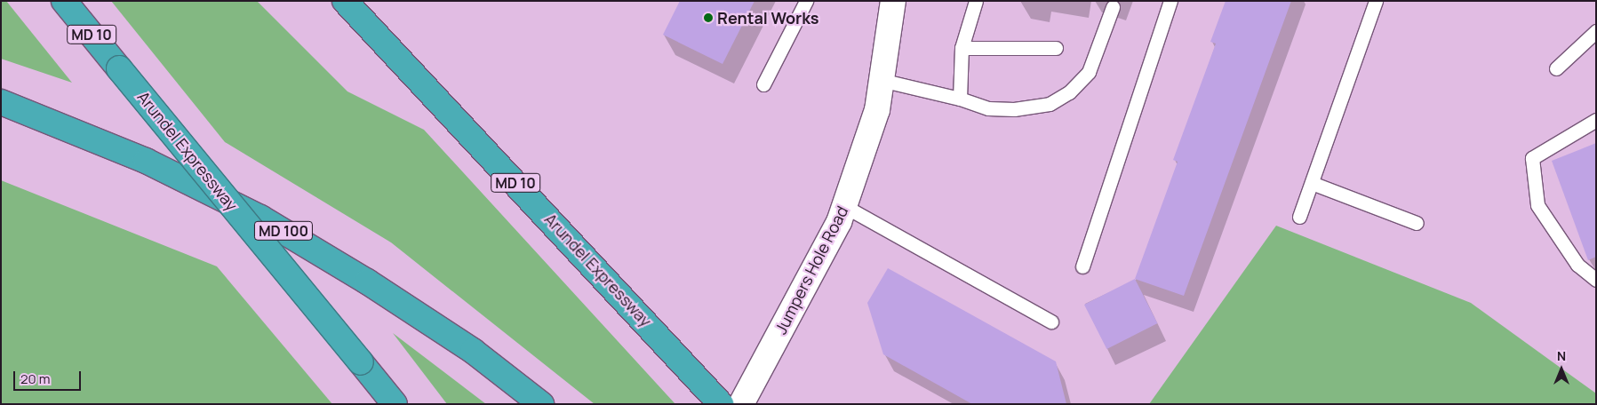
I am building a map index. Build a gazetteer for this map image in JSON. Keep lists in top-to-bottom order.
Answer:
{
  "streets": {
    "highway": ["MD 10", "Arundel Expressway", "MD 100"],
    "main road": ["Jumpers Hole Road"]
  },
  "places": ["Rental Works"],
  "scale_bar": "20 m",
  "north": "top"
}
